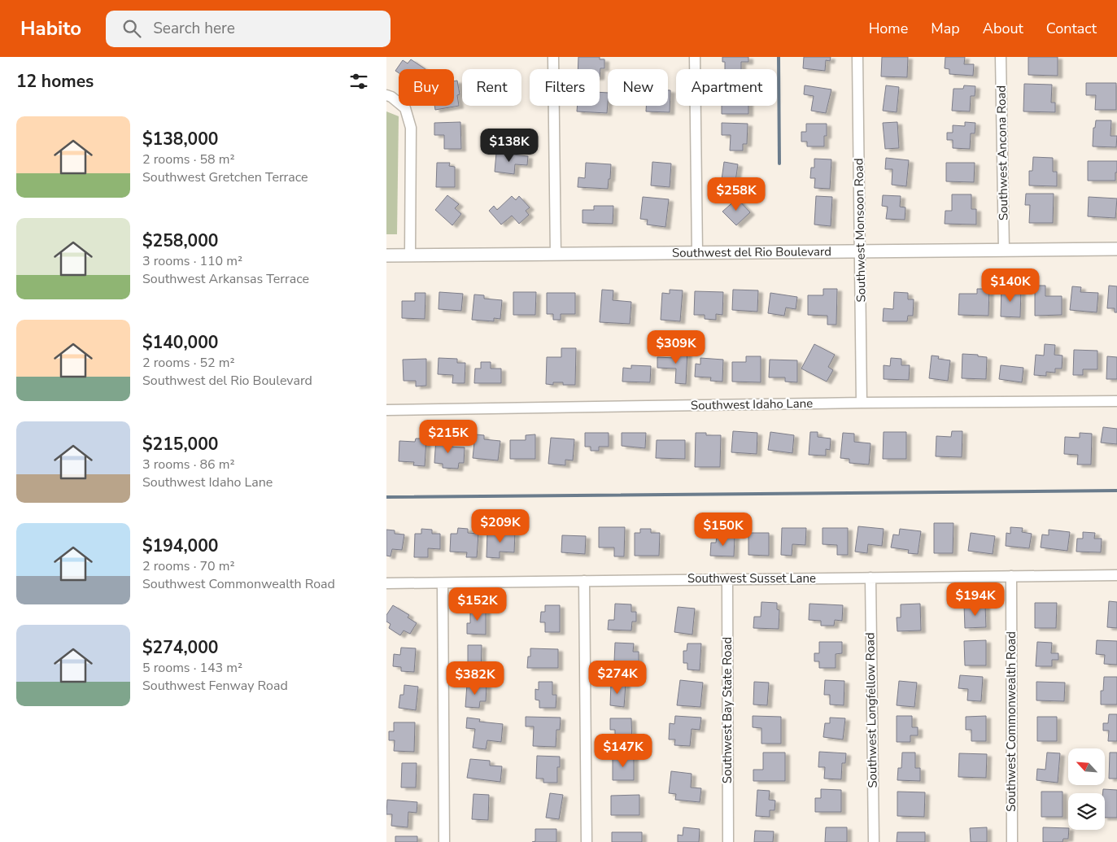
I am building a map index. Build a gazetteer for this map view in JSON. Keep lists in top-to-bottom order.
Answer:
{
  "streets": {
    "street": [
      "Southwest Ancona Road",
      "Southwest Monsoon Road",
      "Southwest del Rio Boulevard",
      "Southwest Idaho Lane",
      "Southwest Susset Lane",
      "Southwest Bay State Road",
      "Southwest Longfellow Road",
      "Southwest Commonwealth Road"
    ]
  },
  "crossings": [
    ["Southwest Ancona Road", "Southwest del Rio Boulevard"],
    ["Southwest Monsoon Road", "Southwest del Rio Boulevard"],
    ["Southwest Monsoon Road", "Southwest Idaho Lane"],
    ["Southwest Susset Lane", "Southwest Bay State Road"],
    ["Southwest Susset Lane", "Southwest Longfellow Road"],
    ["Southwest Susset Lane", "Southwest Commonwealth Road"]
  ],
  "north": "top left",
  "page": {
    "header": "Habito",
    "search": "Search here",
    "nav": [
      "Home",
      "Map",
      "About",
      "Contact"
    ],
    "heading": "12 homes",
    "chip": [
      "Buy",
      "Rent",
      "Filters",
      "New",
      "Apartment"
    ],
    "list": [
      {
        "name": "$138,000",
        "note": "2 rooms · 58 m² · Southwest Gretchen Terrace"
      },
      {
        "name": "$258,000",
        "note": "3 rooms · 110 m² · Southwest Arkansas Terrace"
      },
      {
        "name": "$140,000",
        "note": "2 rooms · 52 m² · Southwest del Rio Boulevard"
      },
      {
        "name": "$215,000",
        "note": "3 rooms · 86 m² · Southwest Idaho Lane"
      },
      {
        "name": "$194,000",
        "note": "2 rooms · 70 m² · Southwest Commonwealth Road"
      },
      {
        "name": "$274,000",
        "note": "5 rooms · 143 m² · Southwest Fenway Road"
      }
    ],
    "price": [
      "$138K",
      "$258K",
      "$140K",
      "$309K",
      "$215K",
      "$209K",
      "$150K",
      "$194K",
      "$152K",
      "$274K",
      "$382K",
      "$147K"
    ]
  }
}
